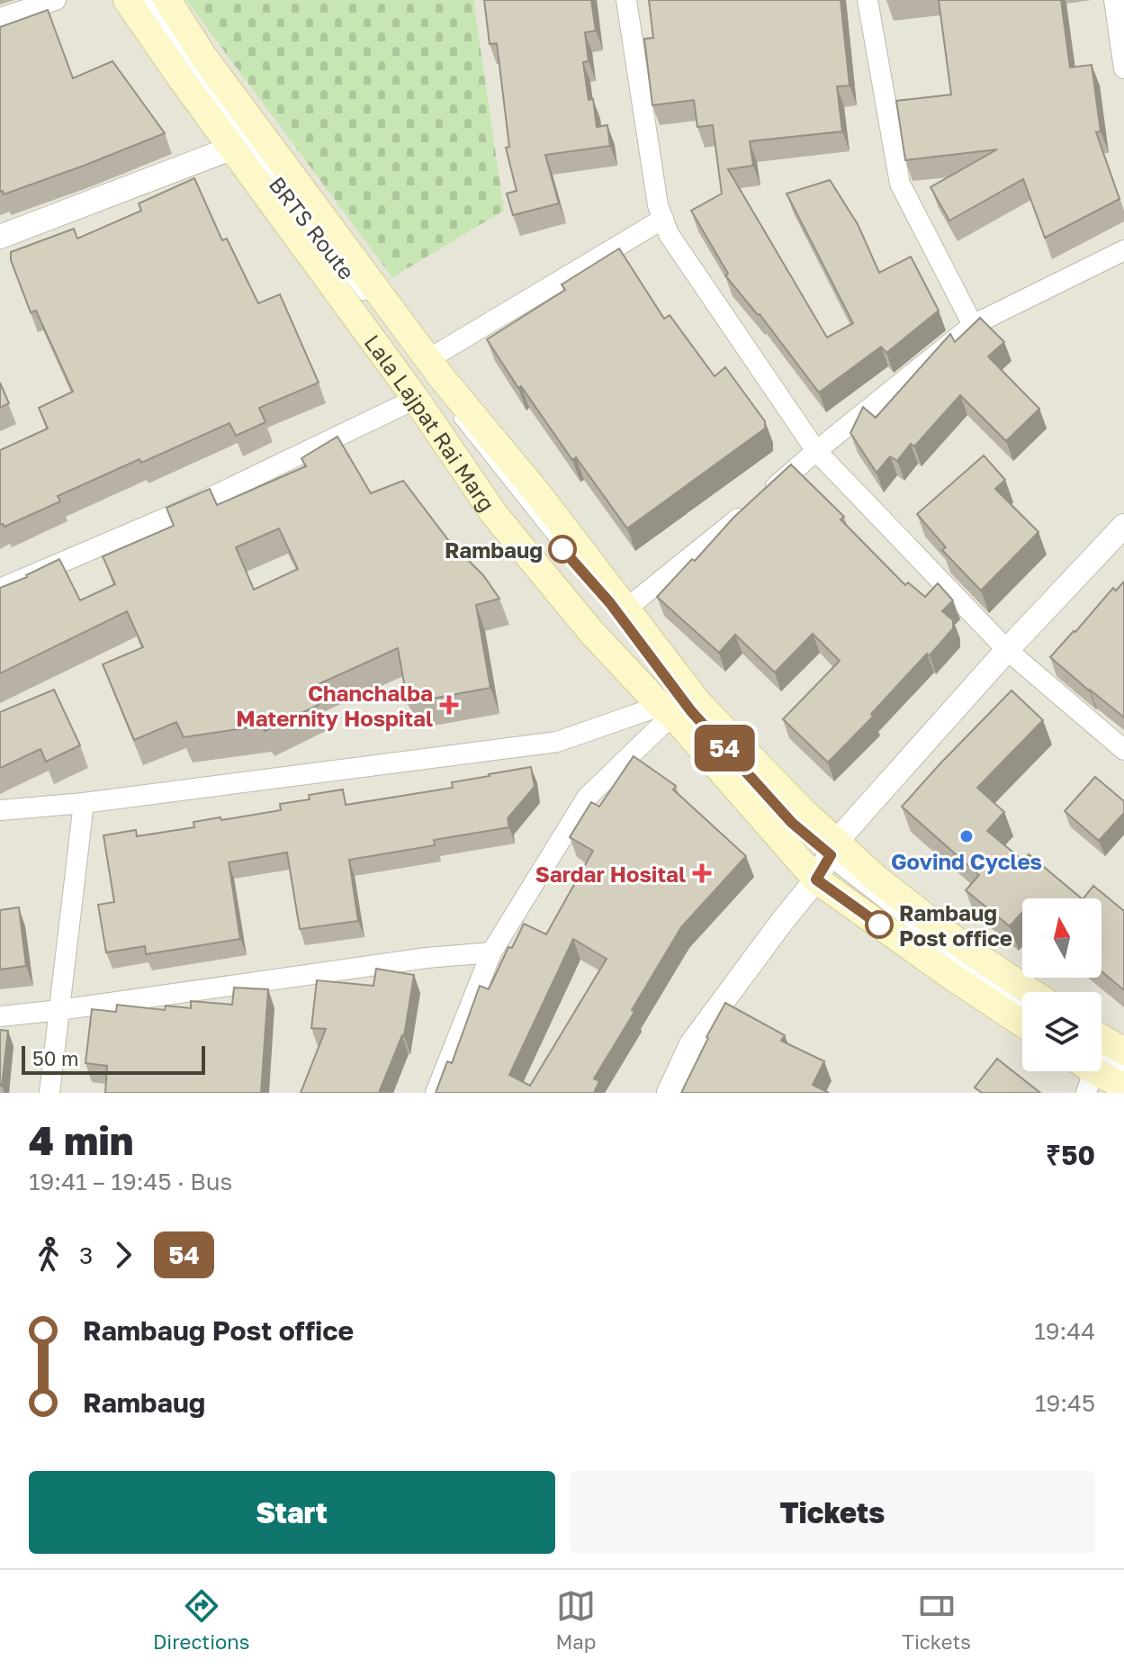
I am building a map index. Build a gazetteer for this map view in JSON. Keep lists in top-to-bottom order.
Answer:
{
  "streets": {
    "main road": ["Lala Lajpat Rai Marg"],
    "lane": ["BRTS Route"]
  },
  "places": {
    "other": ["Rambaug", "Govind Cycles", "Rambaug Post office"],
    "health": ["Chanchalba Maternity Hospital", "Sardar Hosital"]
  },
  "lines": ["bus line 54"],
  "scale_bar": "50 m",
  "north": "top",
  "page": {
    "on_map": "54",
    "scale": "50 m",
    "heading": ["4 min", "19:41 – 19:45 · Bus", "₹50"],
    "legs": ["3", "54"],
    "list": [
      {
        "name": "Rambaug Post office",
        "value": "19:44"
      },
      {
        "name": "Rambaug",
        "value": "19:45"
      }
    ],
    "buttons": ["Start", "Tickets"],
    "tabs": ["Directions", "Map", "Tickets"]
  }
}
